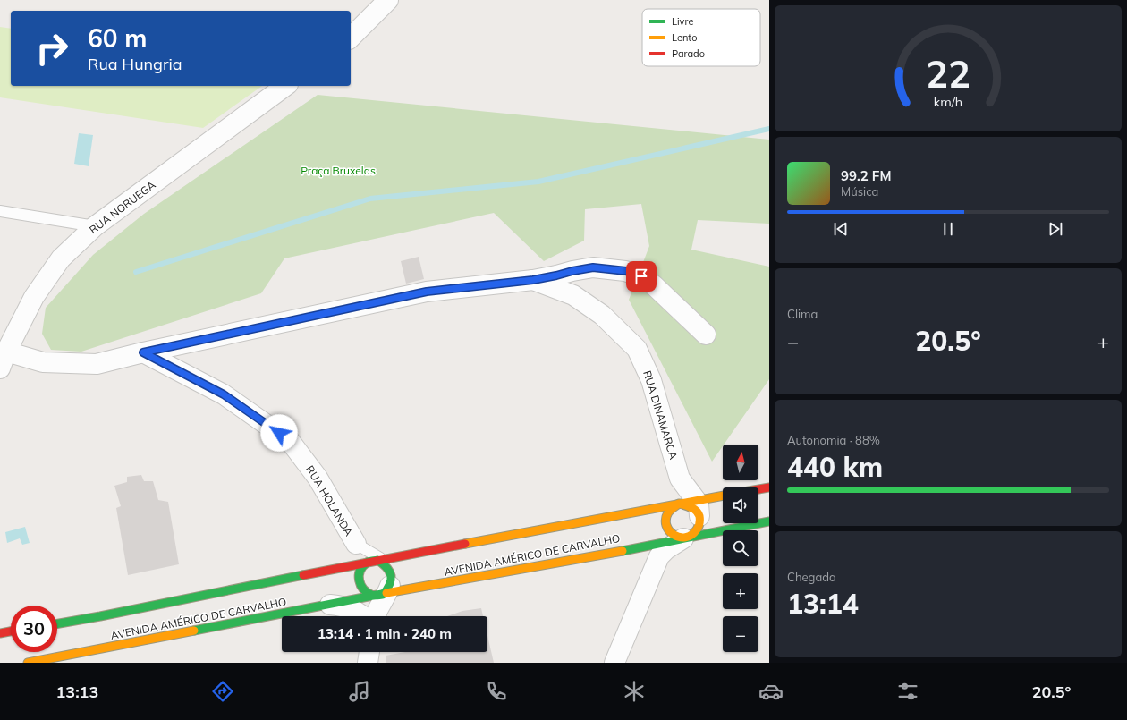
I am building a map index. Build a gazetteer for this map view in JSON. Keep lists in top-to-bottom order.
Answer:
{
  "streets": {
    "main road": ["AVENIDA AMÉRICO DE CARVALHO"],
    "street": ["RUA NORUEGA", "RUA DINAMARCA", "RUA HOLANDA"]
  },
  "crossings": [
    ["RUA DINAMARCA", "AVENIDA AMÉRICO DE CARVALHO"],
    ["RUA HOLANDA", "AVENIDA AMÉRICO DE CARVALHO"]
  ],
  "parks": ["Praça Bruxelas"],
  "legend": ["Livre", "Lento", "Parado"],
  "north": "top",
  "page": {
    "turn": ["60 m", "Rua Hungria"],
    "song": ["99.2 FM", "Música"],
    "tile": [
      "Clima",
      ["Autonomia · 88%", "440 km"],
      ["Chegada", "13:14"]
    ],
    "heat": ["−", "20.5°", "+"],
    "map_buttons": ["+", "−"],
    "limit": "30",
    "trip": "13:14 · 1 min · 240 m",
    "tabs": ["13:13", "20.5°"],
    "gauge": ["22", "km/h"]
  }
}
